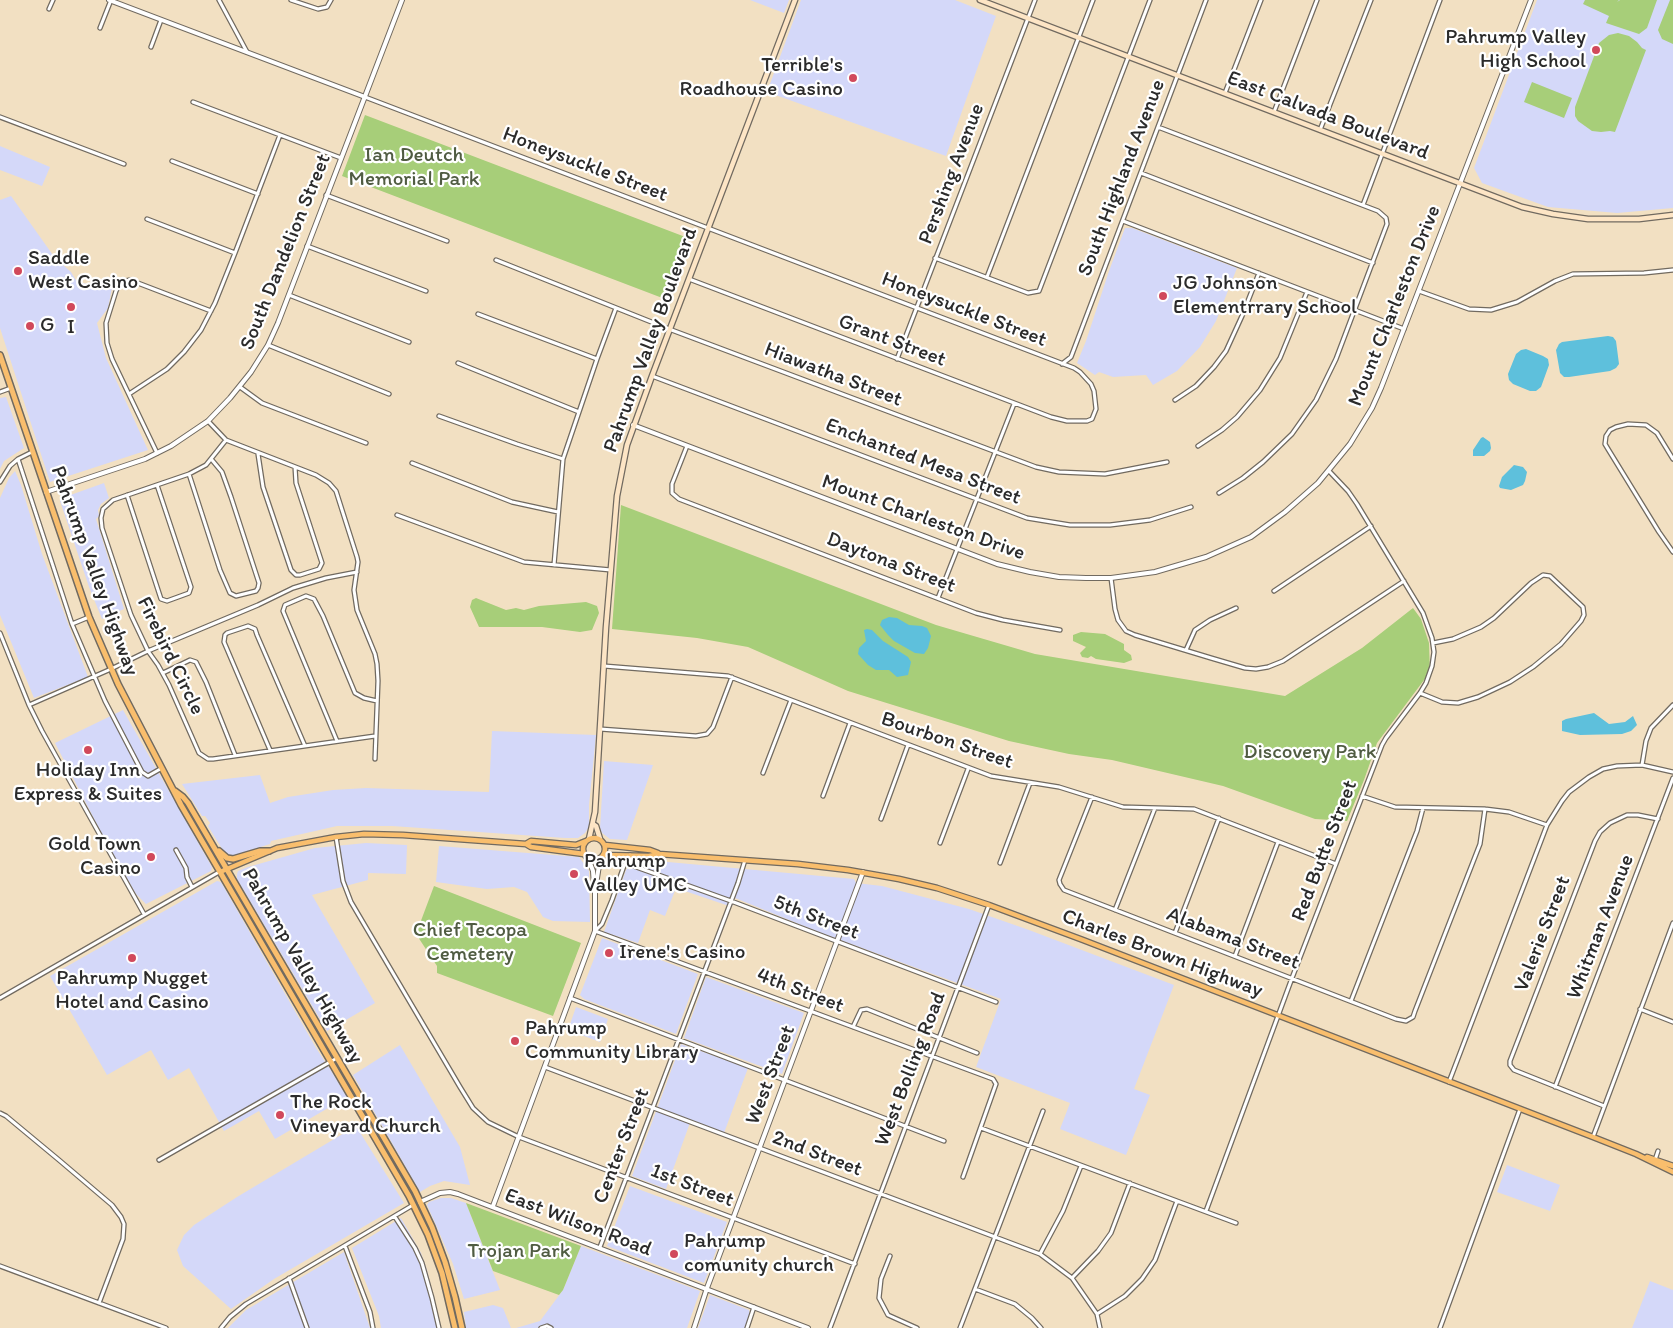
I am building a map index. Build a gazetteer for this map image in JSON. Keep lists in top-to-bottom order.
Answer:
{
  "streets": {
    "highway": ["Pahrump Valley Highway"],
    "main road": ["East Calvada Boulevard", "Pahrump Valley Boulevard", "Charles Brown Highway"],
    "street": [
      "Honeysuckle Street",
      "Pershing Avenue",
      "South Highland Avenue",
      "South Dandelion Street",
      "Mount Charleston Drive",
      "Grant Street",
      "Hiawatha Street",
      "Enchanted Mesa Street",
      "Daytona Street",
      "Firebird Circle",
      "Bourbon Street",
      "Red Butte Street",
      "5th Street",
      "Whitman Avenue",
      "Valerie Street",
      "Alabama Street",
      "4th Street",
      "West Bolling Road",
      "West Street",
      "Center Street",
      "2nd Street",
      "1st Street",
      "East Wilson Road"
    ]
  },
  "crossings": [
    ["East Calvada Boulevard", "Pershing Avenue"],
    ["East Calvada Boulevard", "South Highland Avenue"],
    ["East Calvada Boulevard", "Mount Charleston Drive"],
    ["Honeysuckle Street", "Pershing Avenue"],
    ["Honeysuckle Street", "South Highland Avenue"],
    ["Honeysuckle Street", "South Dandelion Street"],
    ["Honeysuckle Street", "Pahrump Valley Boulevard"],
    ["Honeysuckle Street", "Grant Street"],
    ["Pershing Avenue", "Grant Street"],
    ["South Dandelion Street", "Pahrump Valley Highway"],
    ["Mount Charleston Drive", "Pahrump Valley Boulevard"],
    ["Mount Charleston Drive", "Daytona Street"],
    ["Mount Charleston Drive", "Red Butte Street"],
    ["Pahrump Valley Boulevard", "Grant Street"],
    ["Pahrump Valley Boulevard", "Hiawatha Street"],
    ["Pahrump Valley Boulevard", "Enchanted Mesa Street"],
    ["Pahrump Valley Boulevard", "Bourbon Street"],
    ["Pahrump Valley Boulevard", "Charles Brown Highway"],
    ["Pahrump Valley Highway", "East Wilson Road"],
    ["Bourbon Street", "Red Butte Street"],
    ["Bourbon Street", "Alabama Street"],
    ["Red Butte Street", "Alabama Street"],
    ["Red Butte Street", "Charles Brown Highway"],
    ["5th Street", "West Bolling Road"],
    ["5th Street", "West Street"],
    ["5th Street", "Center Street"],
    ["Whitman Avenue", "Valerie Street"],
    ["Charles Brown Highway", "West Bolling Road"],
    ["Charles Brown Highway", "West Street"],
    ["Charles Brown Highway", "Center Street"],
    ["4th Street", "West Bolling Road"],
    ["4th Street", "West Street"],
    ["4th Street", "Center Street"],
    ["West Bolling Road", "2nd Street"],
    ["West Bolling Road", "1st Street"],
    ["West Street", "2nd Street"],
    ["West Street", "1st Street"],
    ["West Street", "East Wilson Road"],
    ["Center Street", "2nd Street"],
    ["Center Street", "1st Street"],
    ["Center Street", "East Wilson Road"]
  ],
  "parks": [
    "Ian Deutch Memorial Park",
    "Discovery Park",
    "Chief Tecopa Cemetery",
    "Trojan Park"
  ],
  "places": [
    "Pahrump Valley High School",
    "Terrible's Roadhouse Casino",
    "Saddle West Casino",
    "JG Johnson Elementrrary School",
    "I",
    "G",
    "Holiday Inn Express & Suites",
    "Gold Town Casino",
    "Pahrump Valley UMC",
    "Irene's Casino",
    "Pahrump Nugget Hotel and Casino",
    "Pahrump Community Library",
    "The Rock Vineyard Church",
    "Pahrump comunity church"
  ]
}
